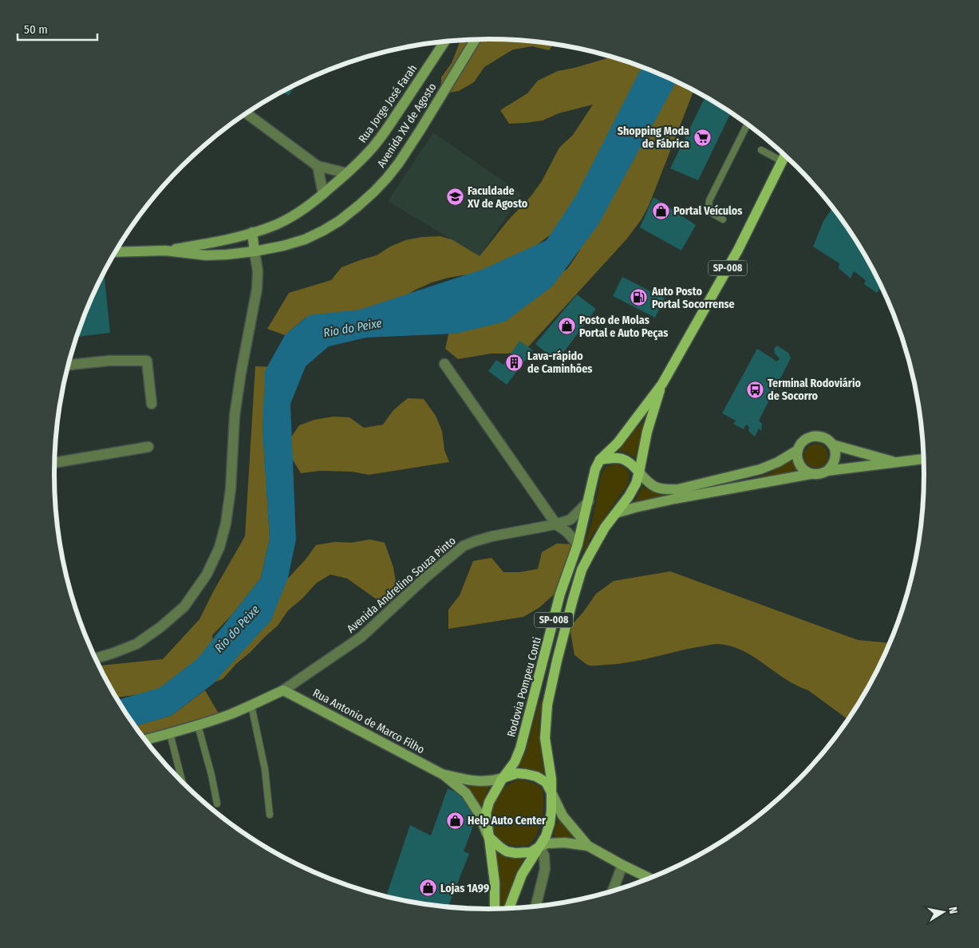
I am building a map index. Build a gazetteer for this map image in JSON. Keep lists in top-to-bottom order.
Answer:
{
  "streets": {
    "main road": ["SP-008", "Rodovia Pompeu Conti"],
    "street": [
      "Rua Jorge José Farah",
      "Avenida XV de Agosto",
      "Avenida Andrelino Souza Pinto",
      "Rua Antonio de Marco Filho"
    ]
  },
  "crossings": [
    ["Rua Jorge José Farah", "Avenida XV de Agosto"],
    ["SP-008", "Rodovia Pompeu Conti"],
    ["SP-008", "Rua Antonio de Marco Filho"],
    ["Avenida Andrelino Souza Pinto", "Rodovia Pompeu Conti"],
    ["Avenida Andrelino Souza Pinto", "Rua Antonio de Marco Filho"],
    ["Rodovia Pompeu Conti", "Rua Antonio de Marco Filho"]
  ],
  "water": ["Rio do Peixe"],
  "places": {
    "supermarket": ["Shopping Moda de Fábrica"],
    "school or university": ["Faculdade XV de Agosto"],
    "shop": [
      "Portal Veículos",
      "Posto de Molas Portal e Auto Peças",
      "Help Auto Center",
      "Lojas 1A99"
    ],
    "fuel station": ["Auto Posto Portal Socorrense"],
    "building": ["Lava-rápido de Caminhões"],
    "bus stop": ["Terminal Rodoviário de Socorro"]
  },
  "scale_bar": "50 m",
  "north": "right"
}
